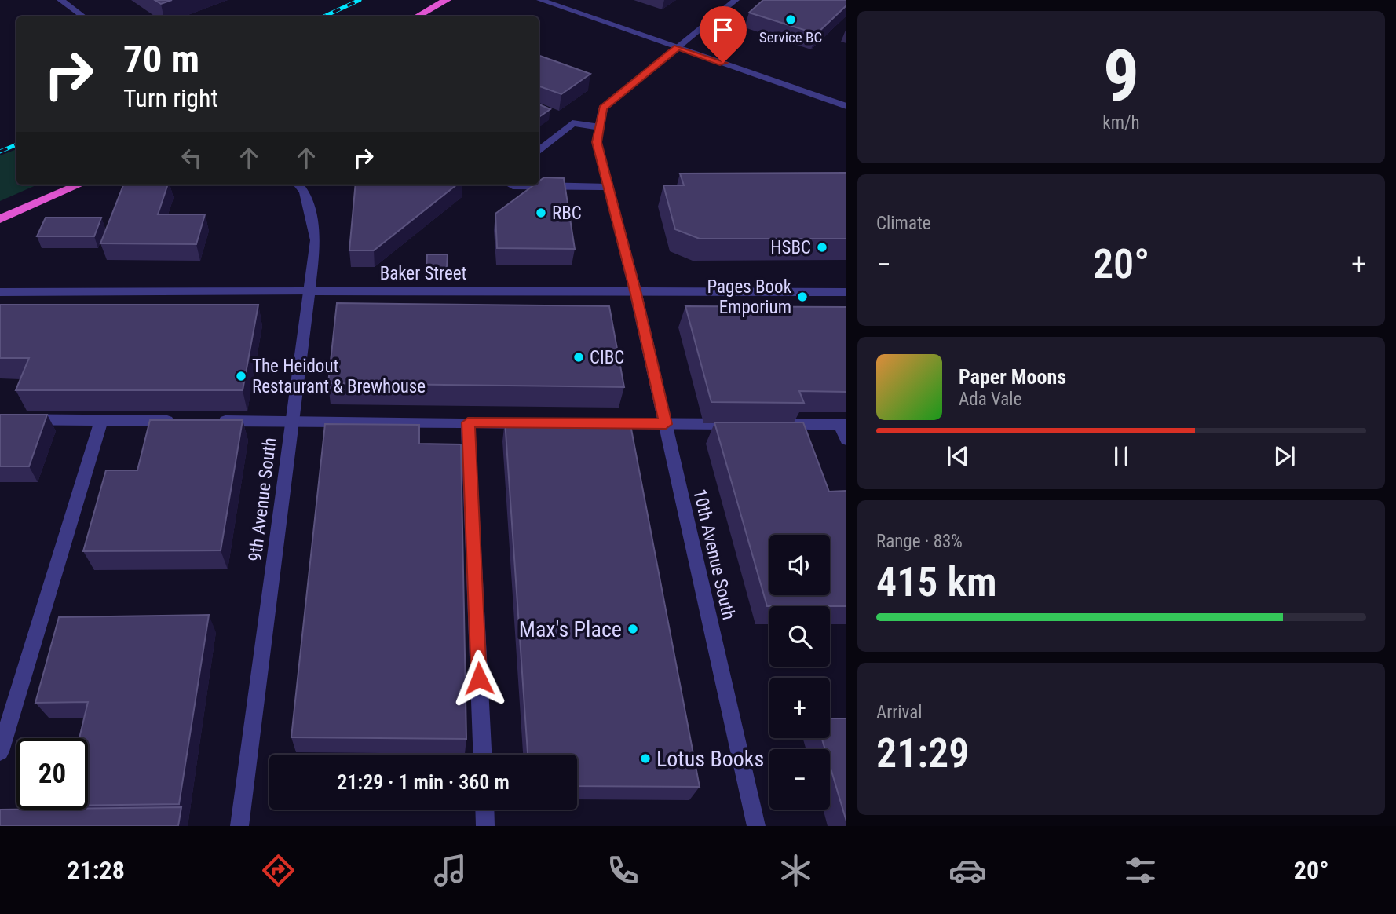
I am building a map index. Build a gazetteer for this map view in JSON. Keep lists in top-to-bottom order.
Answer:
{
  "streets": {
    "street": ["Baker Street", "9th Avenue South", "10th Avenue South"]
  },
  "crossings": [
    ["Baker Street", "9th Avenue South"],
    ["Baker Street", "10th Avenue South"]
  ],
  "places": [
    "Service BC",
    "RBC",
    "HSBC",
    "Pages Book Emporium",
    "CIBC",
    "The Heidout Restaurant & Brewhouse",
    "Max's Place",
    "Lotus Books"
  ],
  "page": {
    "tile": [
      ["9", "km/h"],
      "Climate",
      ["Range · 83%", "415 km"],
      ["Arrival", "21:29"]
    ],
    "turn": ["70 m", "Turn right"],
    "heat": ["−", "20°", "+"],
    "song": ["Paper Moons", "Ada Vale"],
    "map_buttons": ["+", "−"],
    "limit": "20",
    "trip": "21:29 · 1 min · 360 m",
    "tabs": ["21:28", "20°"]
  }
}
